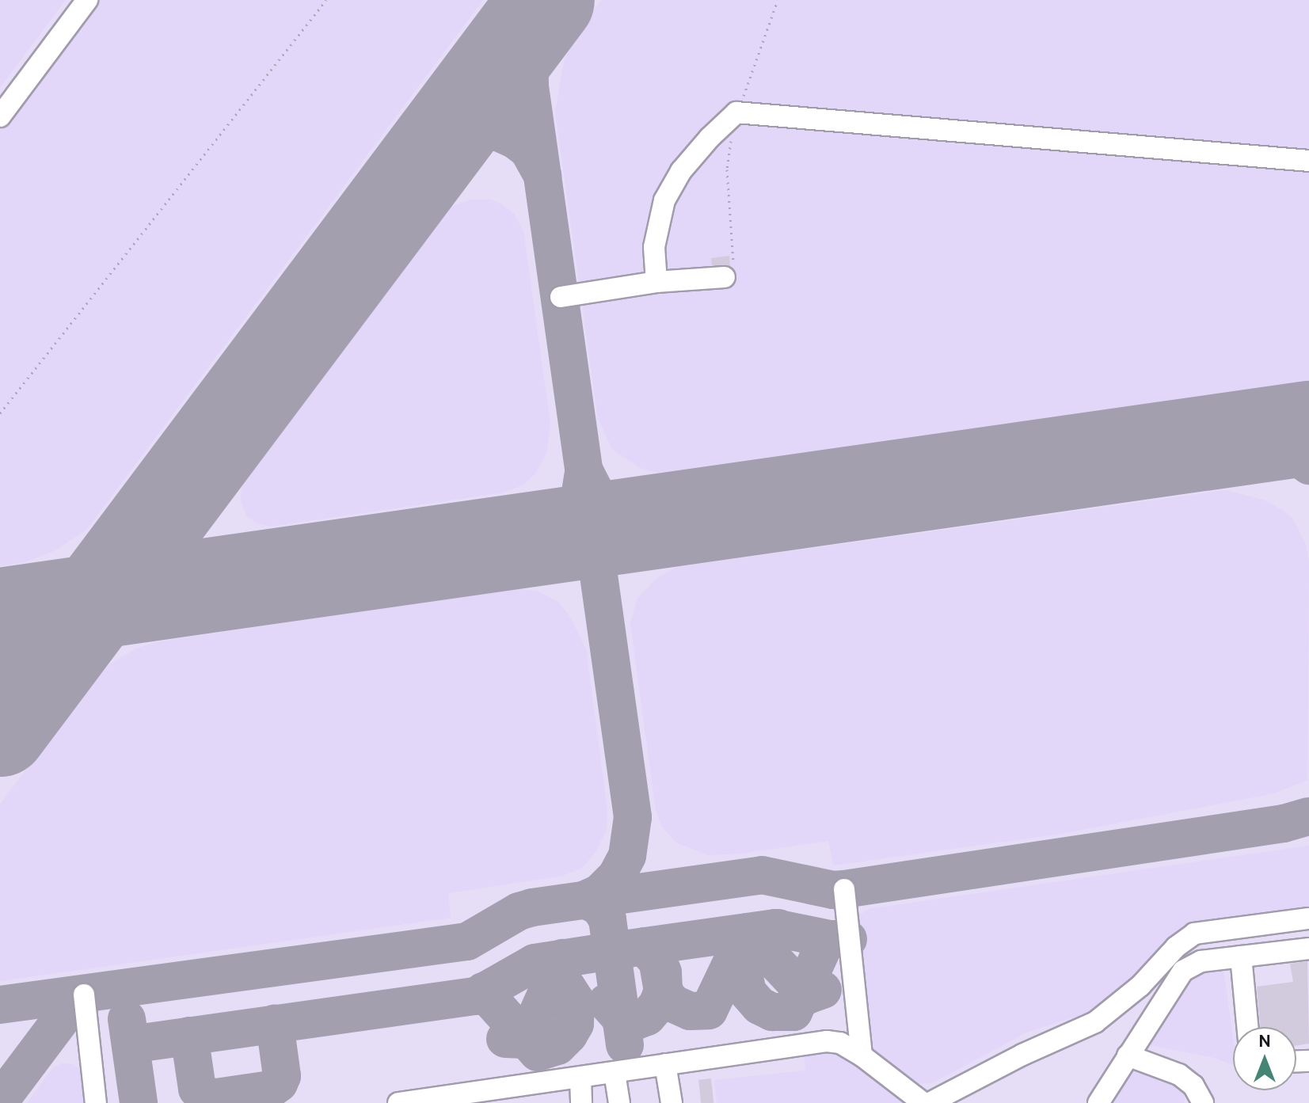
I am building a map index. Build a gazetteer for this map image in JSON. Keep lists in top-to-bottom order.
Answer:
{
  "north": "top"
}
